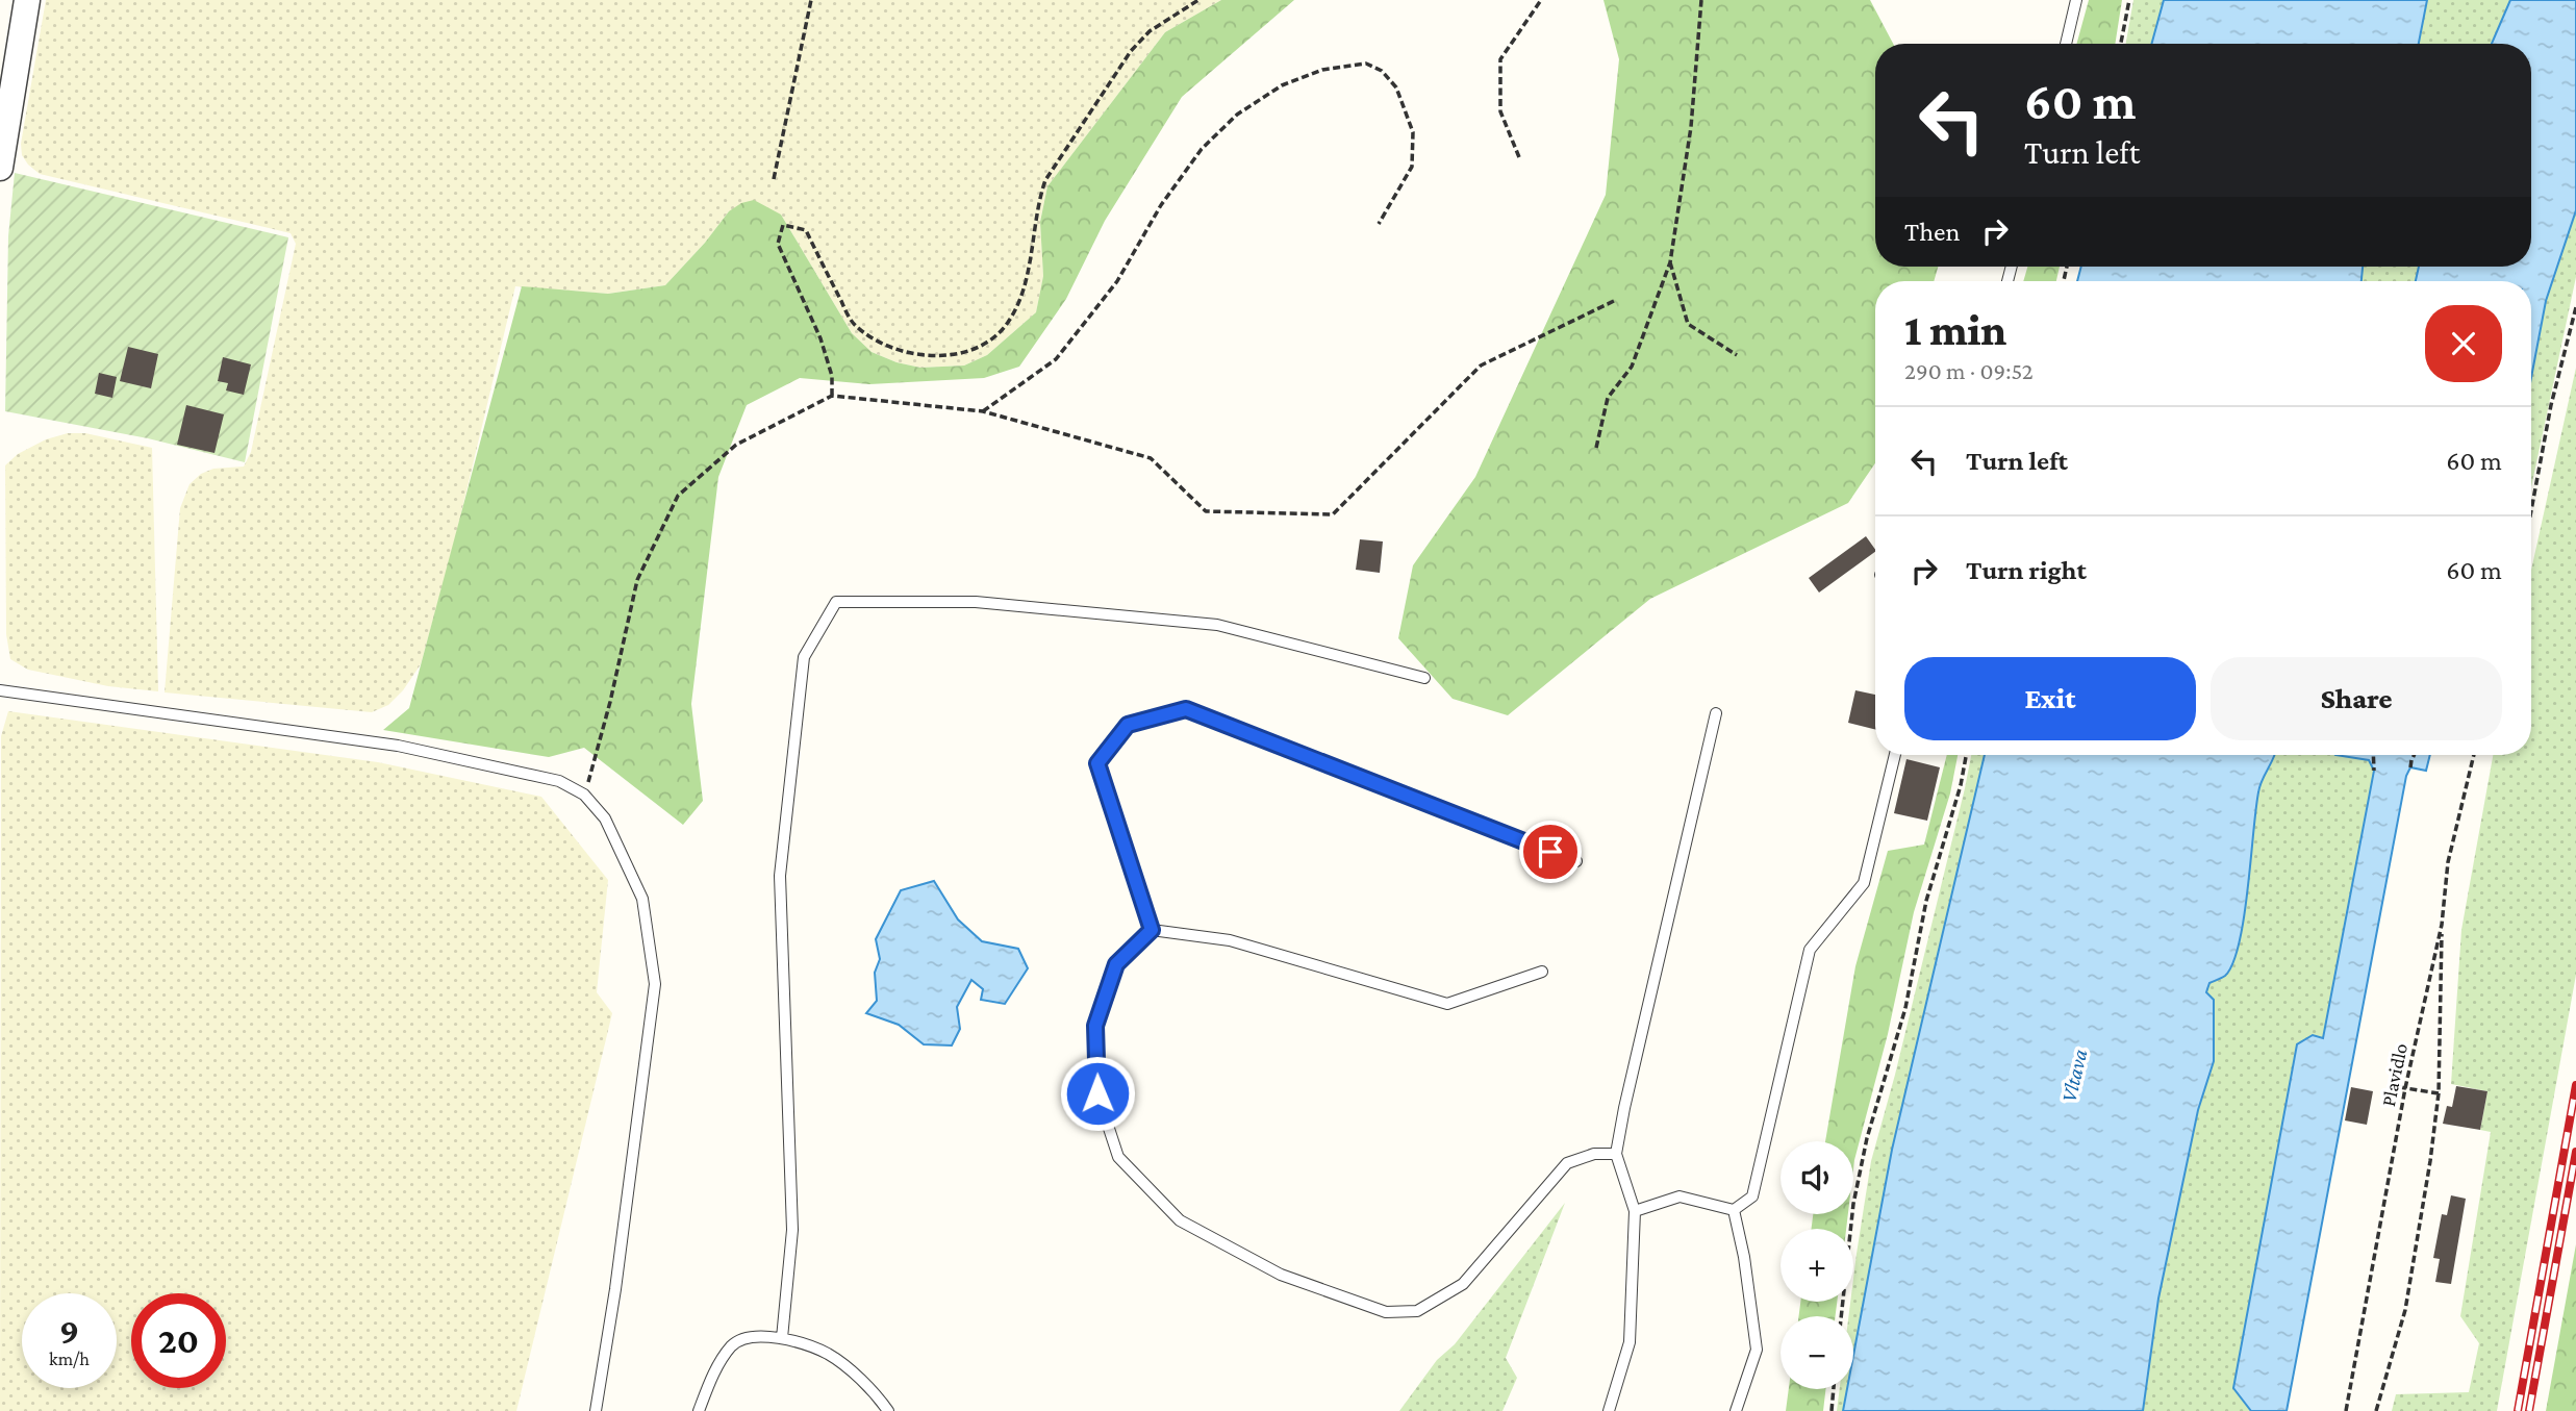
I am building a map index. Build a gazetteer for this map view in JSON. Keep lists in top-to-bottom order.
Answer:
{
  "streets": {
    "path": ["Plavidlo"]
  },
  "water": ["Vltava"],
  "page": {
    "turn": ["60 m", "Turn left"],
    "then": "Then",
    "heading": ["1 min", "290 m · 09:52"],
    "list": [
      {
        "name": "Turn left",
        "value": "60 m"
      },
      {
        "name": "Turn right",
        "value": "60 m"
      }
    ],
    "buttons": ["Exit", "Share"],
    "map_buttons": ["+", "−"],
    "speed": "9 km/h",
    "limit": "20"
  }
}
